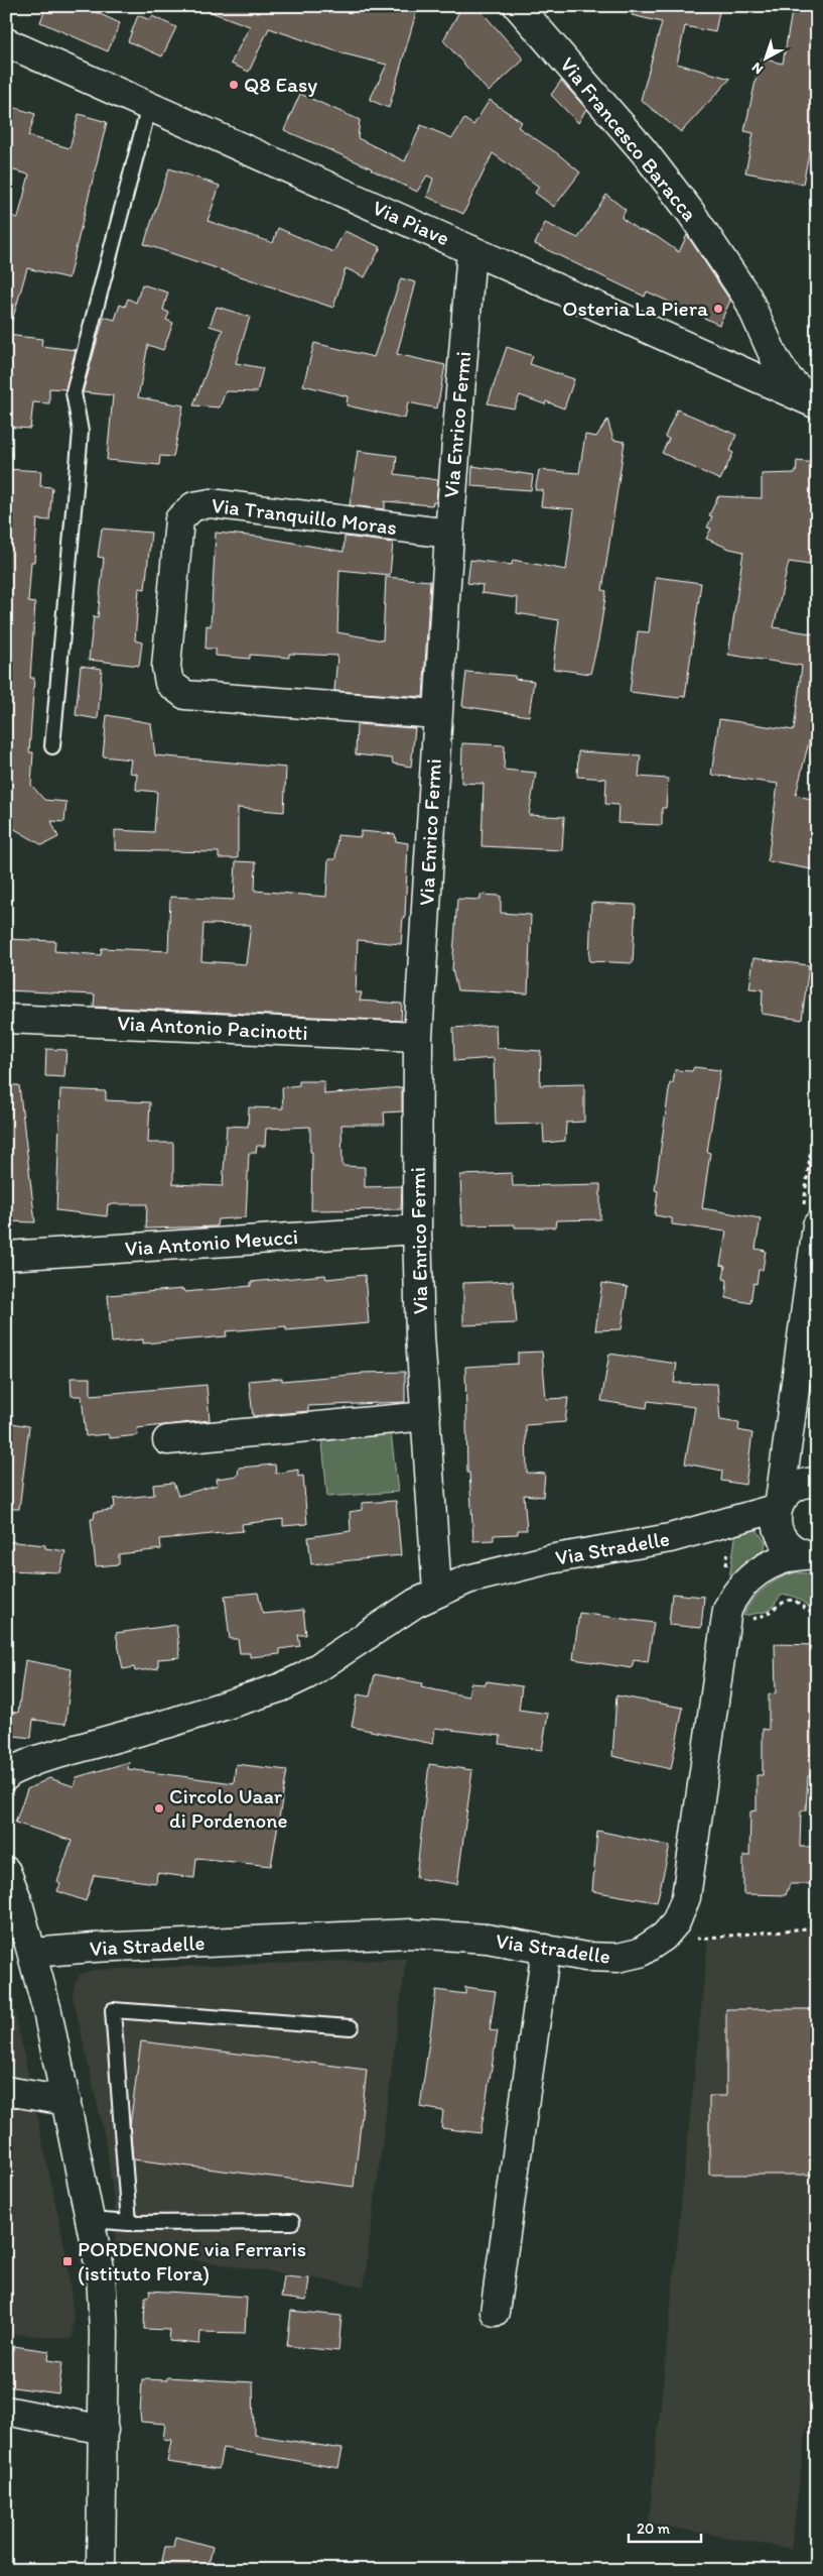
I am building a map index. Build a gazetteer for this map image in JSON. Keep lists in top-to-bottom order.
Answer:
{
  "streets": {
    "street": [
      "Via Francesco Baracca",
      "Via Piave",
      "Via Enrico Fermi",
      "Via Tranquillo Moras",
      "Via Antonio Pacinotti",
      "Via Antonio Meucci",
      "Via Stradelle"
    ]
  },
  "crossings": [
    ["Via Francesco Baracca", "Via Piave"],
    ["Via Piave", "Via Enrico Fermi"],
    ["Via Enrico Fermi", "Via Tranquillo Moras"],
    ["Via Enrico Fermi", "Via Antonio Pacinotti"],
    ["Via Enrico Fermi", "Via Antonio Meucci"],
    ["Via Enrico Fermi", "Via Stradelle"]
  ],
  "places": {
    "other": ["Q8 Easy", "Osteria La Piera", "Circolo Uaar di Pordenone"],
    "transit": ["PORDENONE via Ferraris (istituto Flora)"]
  },
  "scale_bar": "20 m",
  "north": "bottom left"
}
